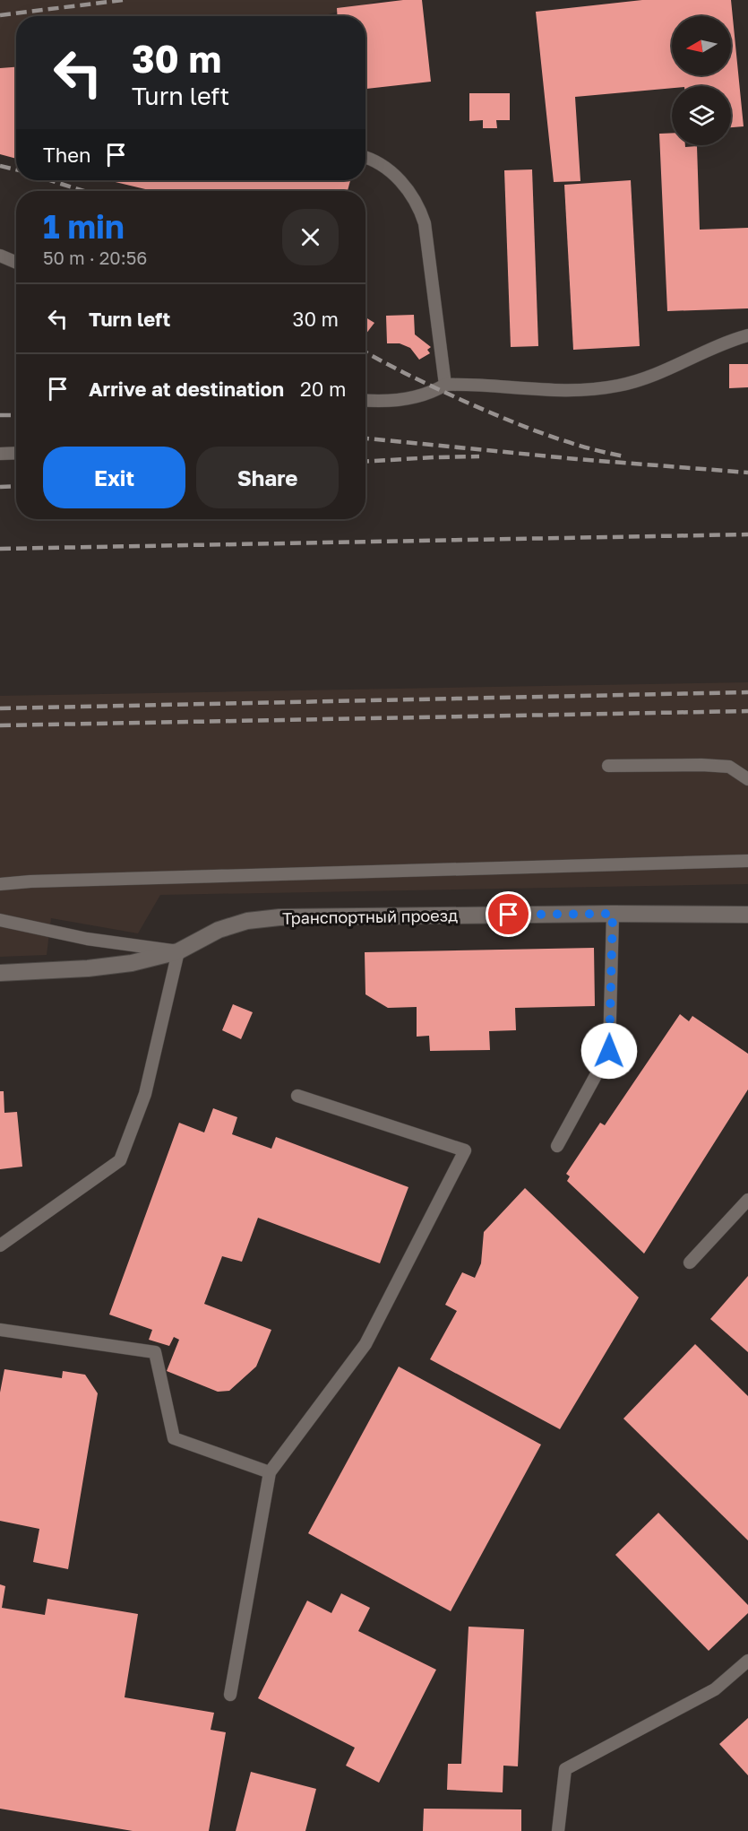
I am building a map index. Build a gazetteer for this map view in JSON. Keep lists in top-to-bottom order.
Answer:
{
  "streets": {
    "street": ["Транспортный проезд"]
  },
  "north": "left",
  "page": {
    "turn": ["30 m", "Turn left"],
    "then": "Then",
    "heading": ["1 min", "50 m · 20:56"],
    "list": [
      {
        "name": "Turn left",
        "value": "30 m"
      },
      {
        "name": "Arrive at destination",
        "value": "20 m"
      }
    ],
    "buttons": ["Exit", "Share"]
  }
}
